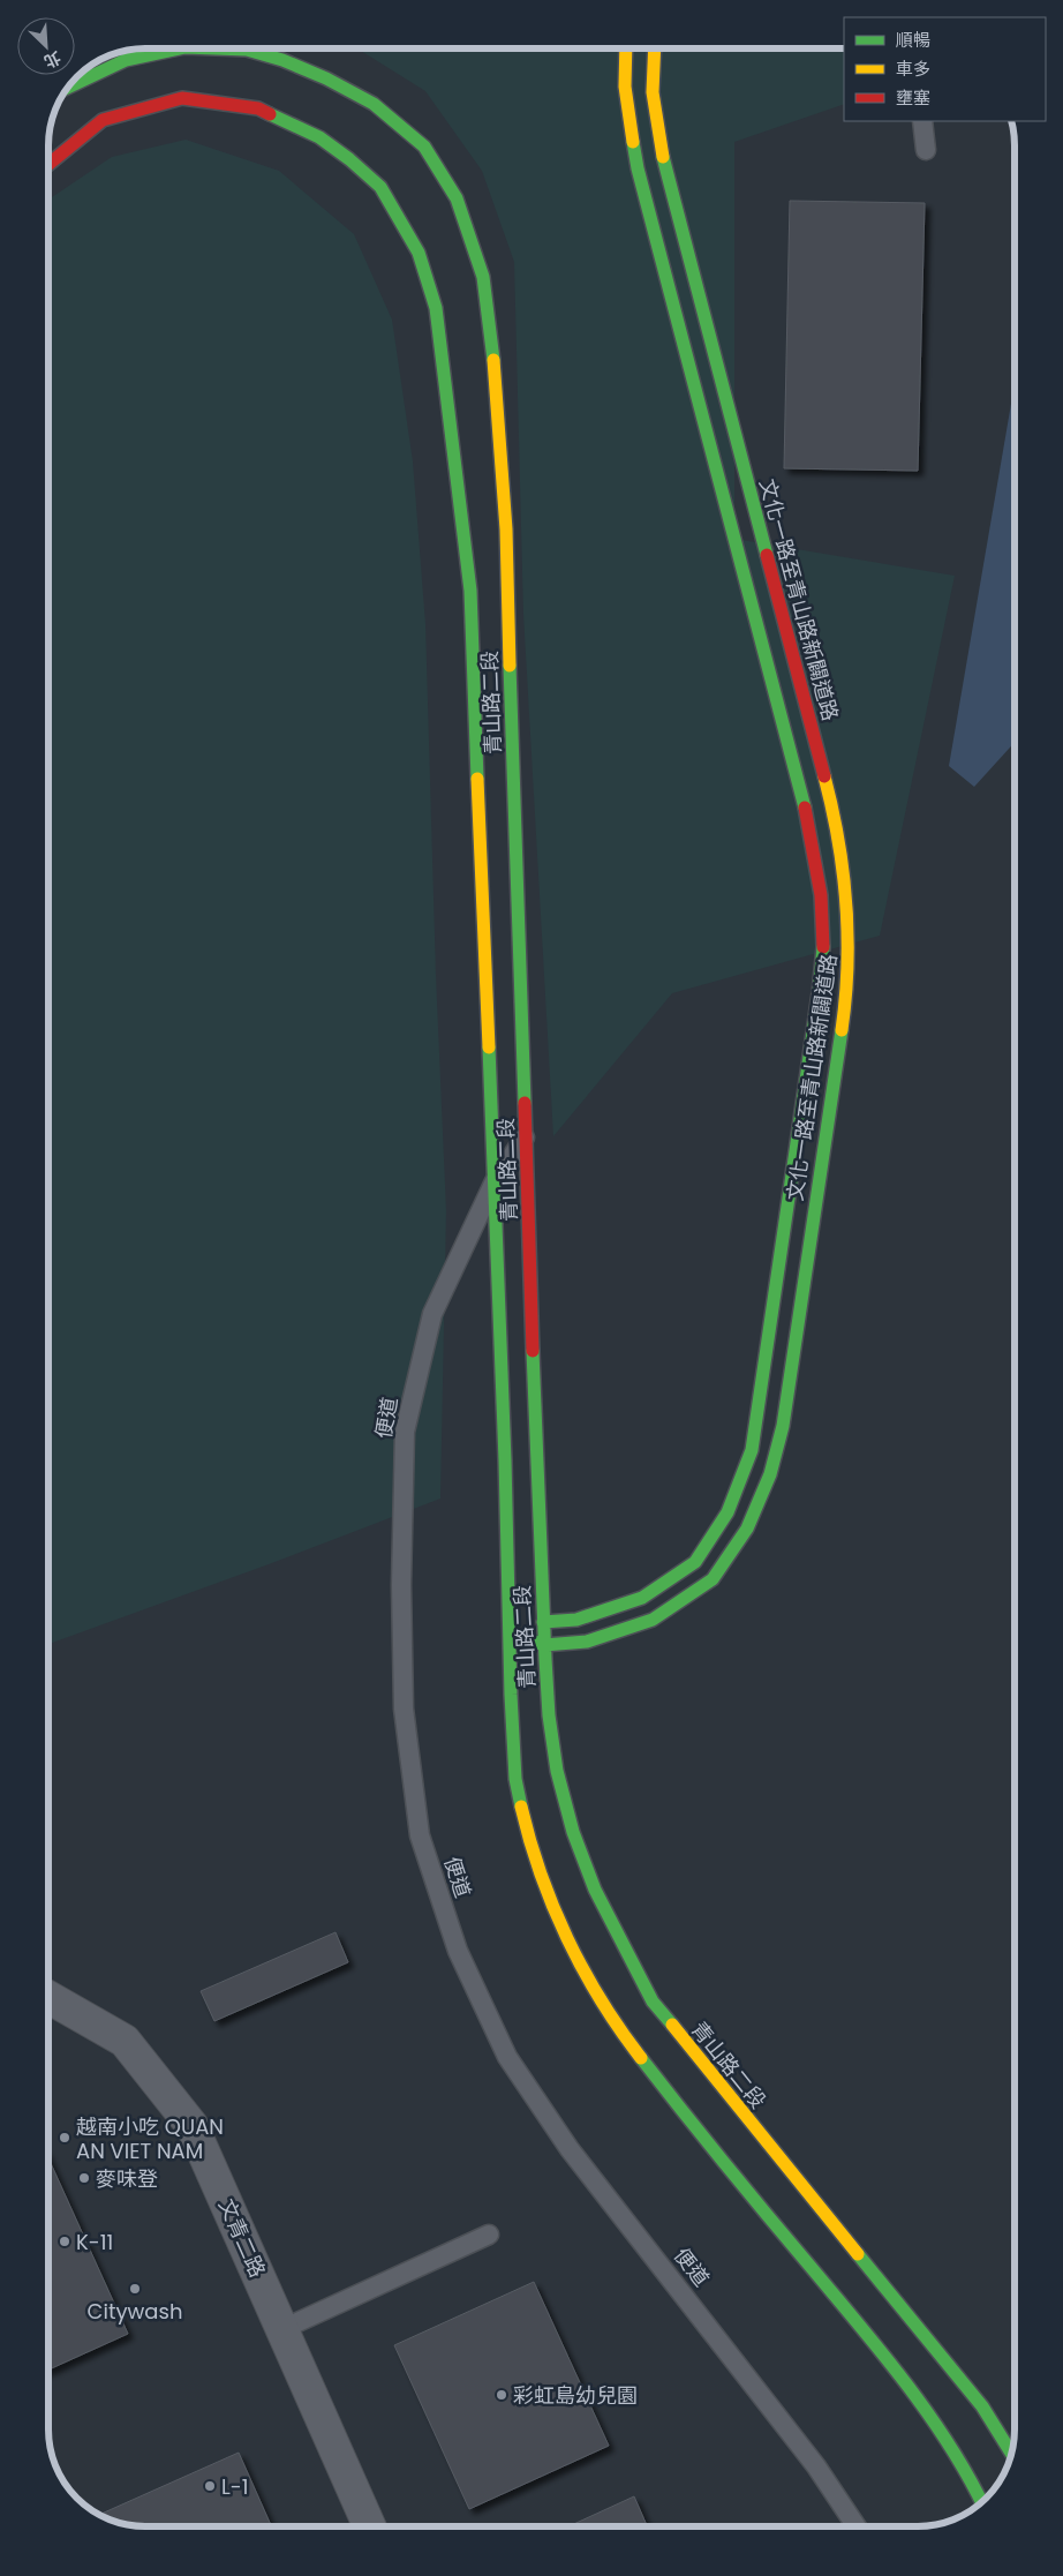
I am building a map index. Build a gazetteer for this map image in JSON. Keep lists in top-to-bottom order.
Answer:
{
  "streets": {
    "street": ["文化一路至青山路新闢道路", "青山路二段", "文青二路"],
    "lane": ["便道"]
  },
  "crossings": [
    ["文化一路至青山路新闢道路", "青山路二段"],
    ["青山路二段", "便道"]
  ],
  "places": [
    "越南小吃 QUAN AN VIET NAM",
    "麥味登",
    "K-11",
    "Citywash",
    "彩虹島幼兒園",
    "L-1"
  ],
  "legend": ["順暢", "車多", "壅塞"],
  "north": "bottom right"
}
